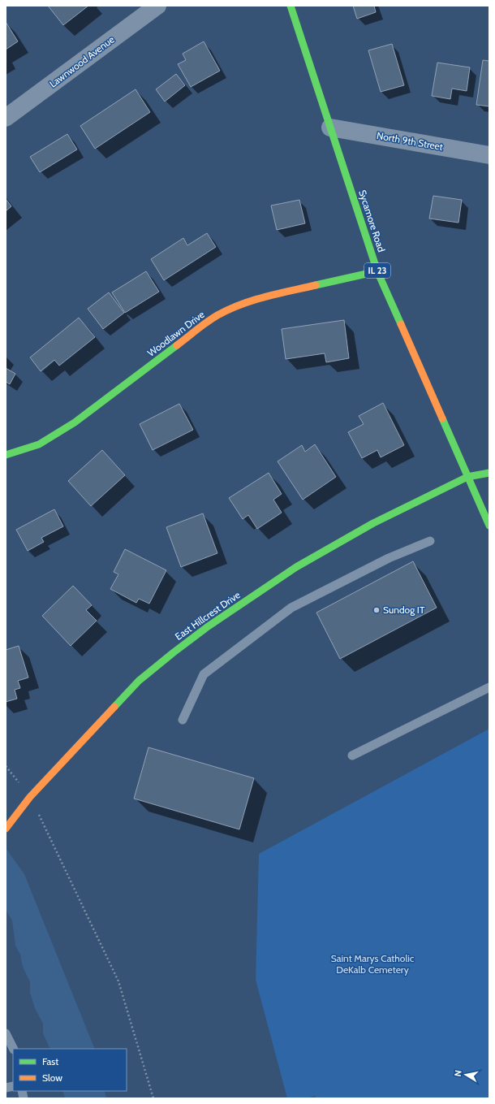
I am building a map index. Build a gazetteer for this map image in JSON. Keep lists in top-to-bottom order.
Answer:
{
  "streets": {
    "street": [
      "Lawnwood Avenue",
      "North 9th Street",
      "Sycamore Road",
      "IL 23",
      "Woodlawn Drive",
      "East Hillcrest Drive"
    ]
  },
  "crossings": [
    ["North 9th Street", "Sycamore Road"],
    ["Sycamore Road", "Woodlawn Drive"],
    ["Sycamore Road", "East Hillcrest Drive"]
  ],
  "parks": ["Saint Marys Catholic DeKalb Cemetery"],
  "places": ["Sundog IT"],
  "legend": ["Fast", "Slow"],
  "north": "left"
}
